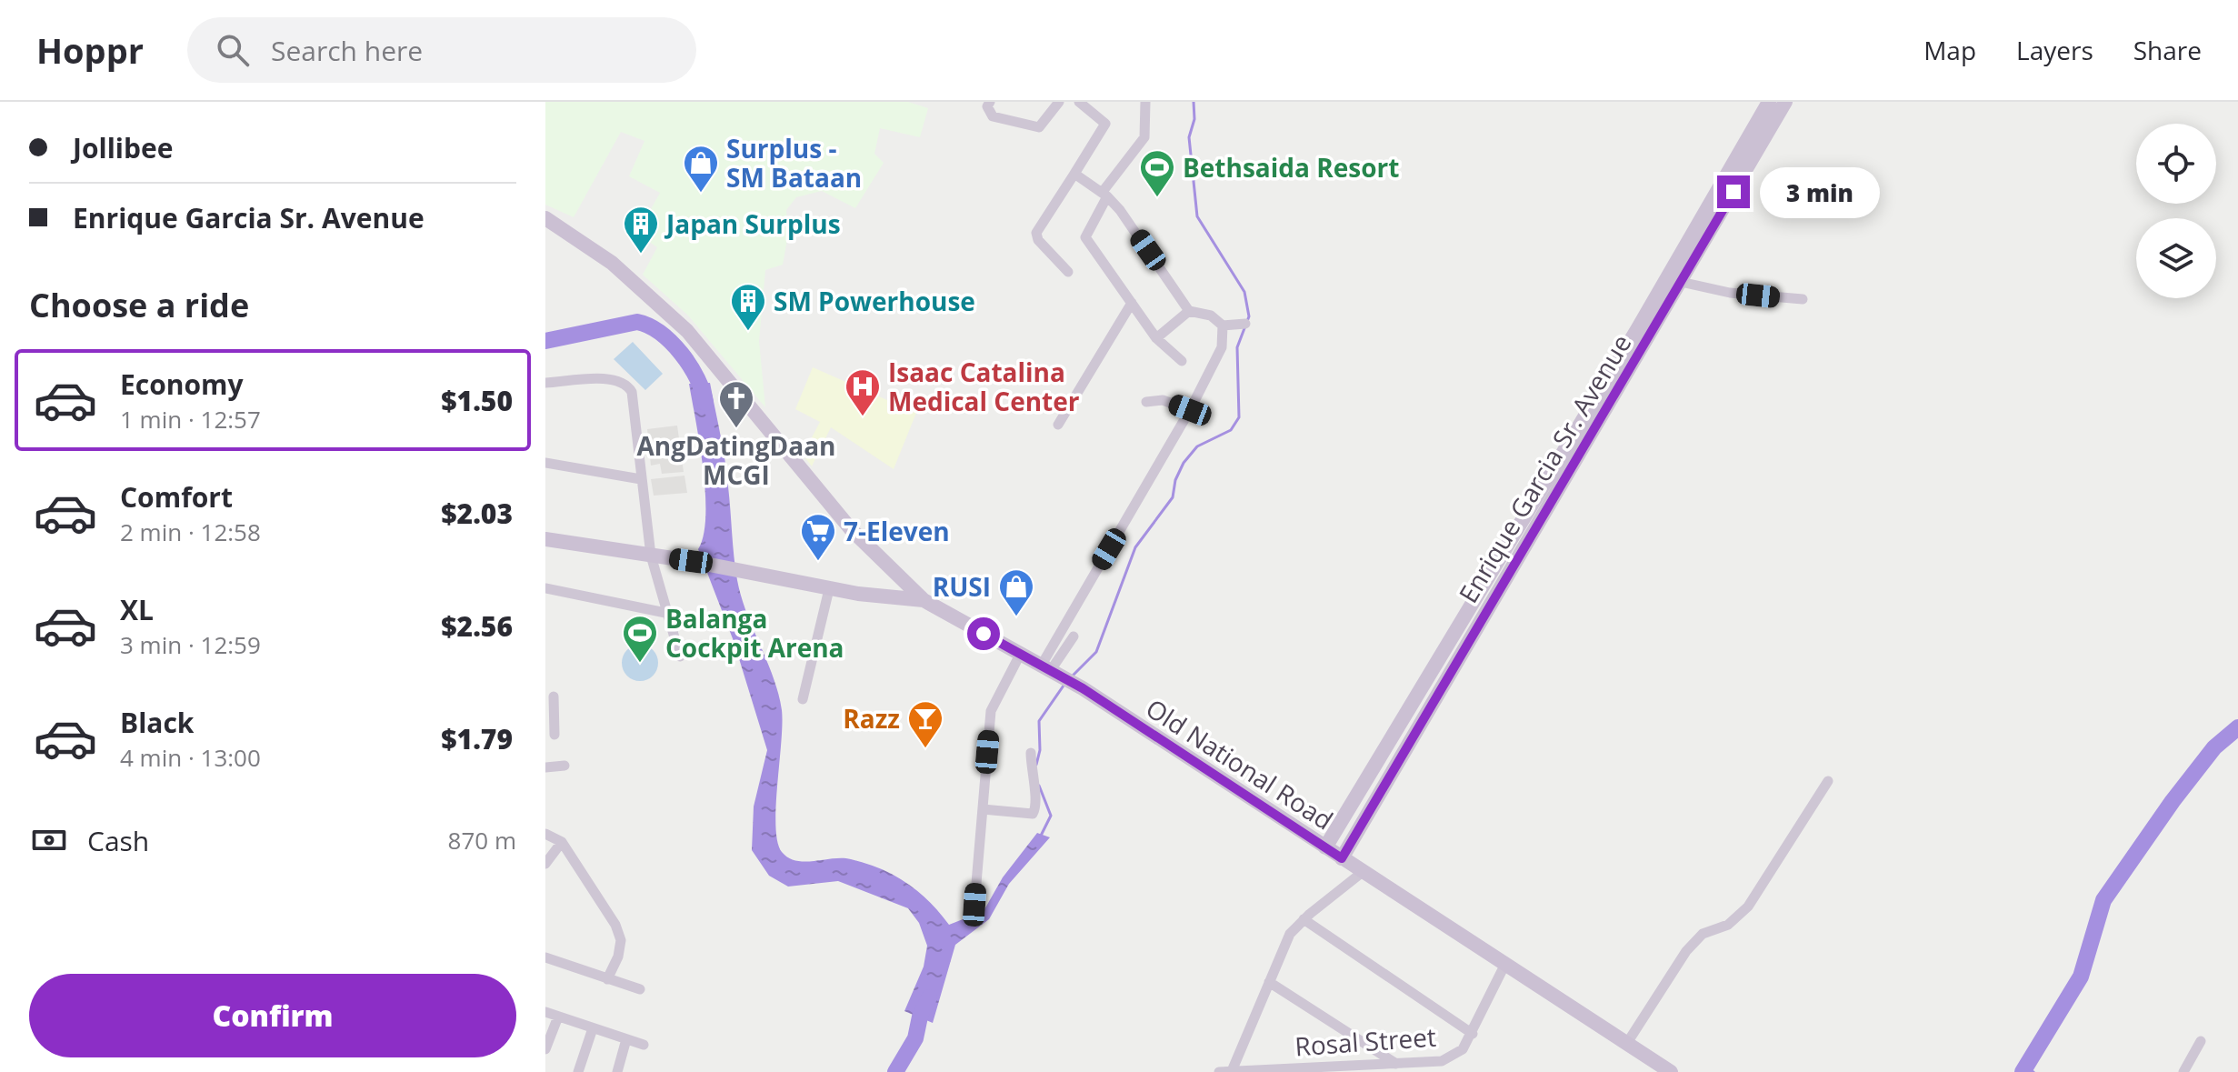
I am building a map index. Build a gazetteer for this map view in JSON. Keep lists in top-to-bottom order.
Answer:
{
  "streets": {
    "main road": ["Enrique Garcia Sr. Avenue", "Old National Road"],
    "street": ["Rosal Street"]
  },
  "crossings": [
    ["Enrique Garcia Sr. Avenue", "Old National Road"],
    ["Old National Road", "Rosal Street"]
  ],
  "places": {
    "shop": ["Surplus - SM Bataan", "RUSI"],
    "sports": ["Bethsaida Resort", "Balanga Cockpit Arena"],
    "building": ["Japan Surplus", "SM Powerhouse"],
    "hospital": ["Isaac Catalina Medical Center"],
    "church": ["AngDatingDaan MCGI"],
    "supermarket": ["7-Eleven"],
    "bar": ["Razz"]
  },
  "page": {
    "header": "Hoppr",
    "search": "Search here",
    "nav": ["Map", "Layers", "Share"],
    "banner": ["Jollibee", "Enrique Garcia Sr. Avenue"],
    "bubble": "3 min",
    "heading": "Choose a ride",
    "list": [
      {
        "name": "Economy",
        "note": "1 min · 12:57",
        "value": "$1.50"
      },
      {
        "name": "Comfort",
        "note": "2 min · 12:58",
        "value": "$2.03"
      },
      {
        "name": "XL",
        "note": "3 min · 12:59",
        "value": "$2.56"
      },
      {
        "name": "Black",
        "note": "4 min · 13:00",
        "value": "$1.79"
      }
    ],
    "pay": ["Cash", "870 m"],
    "buttons": "Confirm"
  }
}
